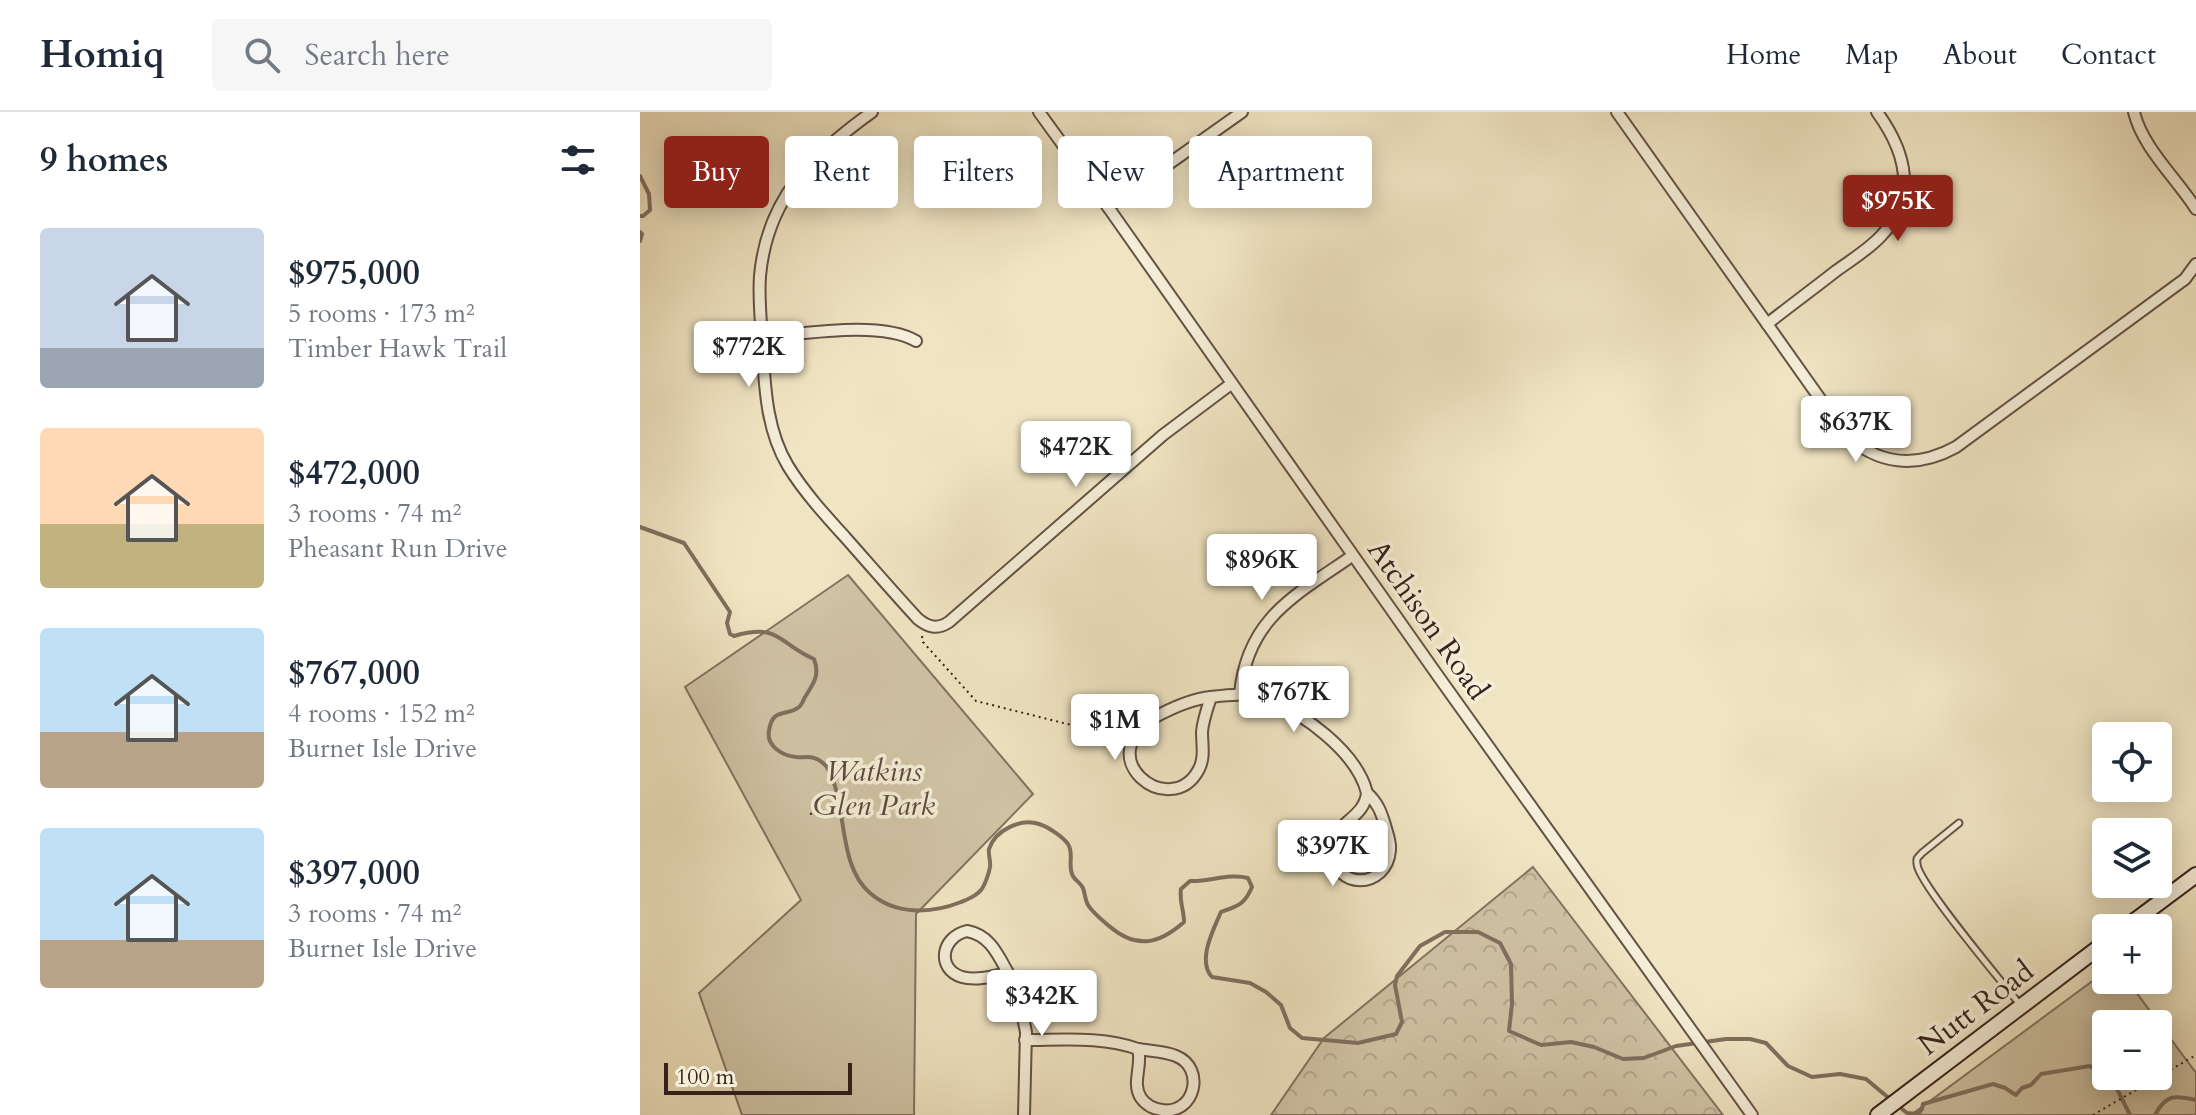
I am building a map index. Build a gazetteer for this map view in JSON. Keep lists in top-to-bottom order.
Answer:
{
  "streets": {
    "street": ["Atchison Road", "Nutt Road"]
  },
  "parks": ["Watkins Glen Park"],
  "scale_bar": "100 m",
  "page": {
    "header": "Homiq",
    "search": "Search here",
    "nav": [
      "Home",
      "Map",
      "About",
      "Contact"
    ],
    "heading": "9 homes",
    "chip": [
      "Buy",
      "Rent",
      "Filters",
      "New",
      "Apartment"
    ],
    "price": [
      "$975K",
      "$772K",
      "$637K",
      "$472K",
      "$896K",
      "$767K",
      "$1M",
      "$397K",
      "$342K"
    ],
    "list": [
      {
        "name": "$975,000",
        "note": "5 rooms · 173 m² · Timber Hawk Trail"
      },
      {
        "name": "$472,000",
        "note": "3 rooms · 74 m² · Pheasant Run Drive"
      },
      {
        "name": "$767,000",
        "note": "4 rooms · 152 m² · Burnet Isle Drive"
      },
      {
        "name": "$397,000",
        "note": "3 rooms · 74 m² · Burnet Isle Drive"
      }
    ],
    "map_buttons": ["+", "−"],
    "scale": "100 m"
  }
}
